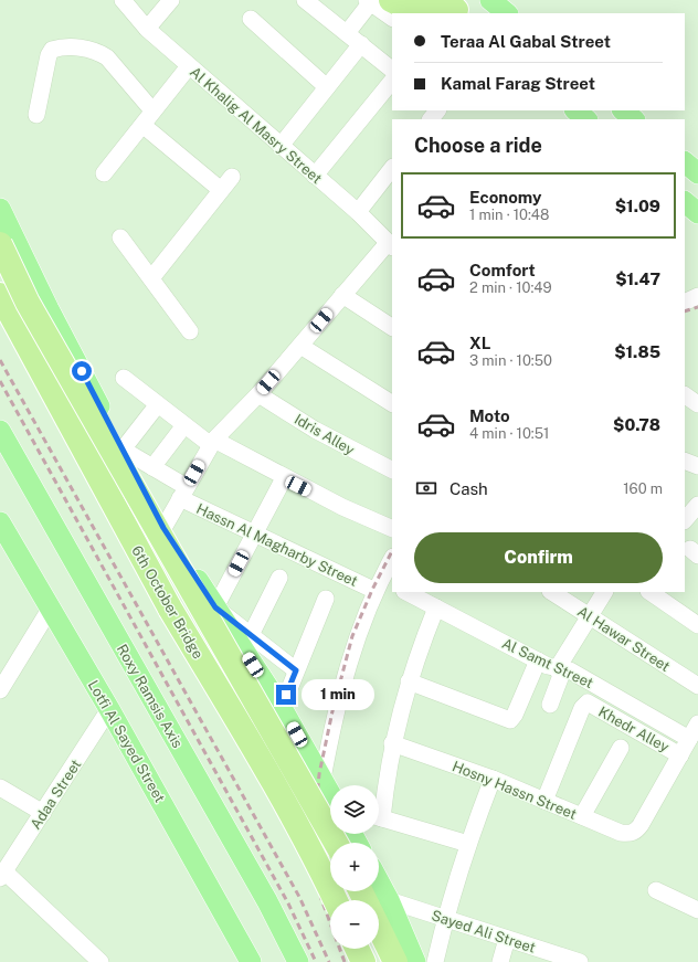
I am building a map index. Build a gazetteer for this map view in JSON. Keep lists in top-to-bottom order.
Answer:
{
  "streets": {
    "highway": ["6th October Bridge"],
    "main road": ["Roxy Ramsis Axis", "Lotfi Al Sayed Street"],
    "street": [
      "Al Khalig Al Masry Street",
      "Idris Alley",
      "Hassn Al Magharby Street",
      "Al Hawar Street",
      "Al Samt Street",
      "Khedr Alley",
      "Hosny Hassn Street",
      "Adaa Street",
      "Sayed Ali Street"
    ]
  },
  "crossings": [
    ["Khedr Alley", "Hosny Hassn Street"],
    ["Lotfi Al Sayed Street", "Adaa Street"]
  ],
  "page": {
    "banner": ["Teraa Al Gabal Street", "Kamal Farag Street"],
    "heading": "Choose a ride",
    "list": [
      {
        "name": "Economy",
        "note": "1 min · 10:48",
        "value": "$1.09"
      },
      {
        "name": "Comfort",
        "note": "2 min · 10:49",
        "value": "$1.47"
      },
      {
        "name": "XL",
        "note": "3 min · 10:50",
        "value": "$1.85"
      },
      {
        "name": "Moto",
        "note": "4 min · 10:51",
        "value": "$0.78"
      }
    ],
    "pay": ["Cash", "160 m"],
    "buttons": "Confirm",
    "bubble": "1 min",
    "map_buttons": ["+", "−"]
  }
}
